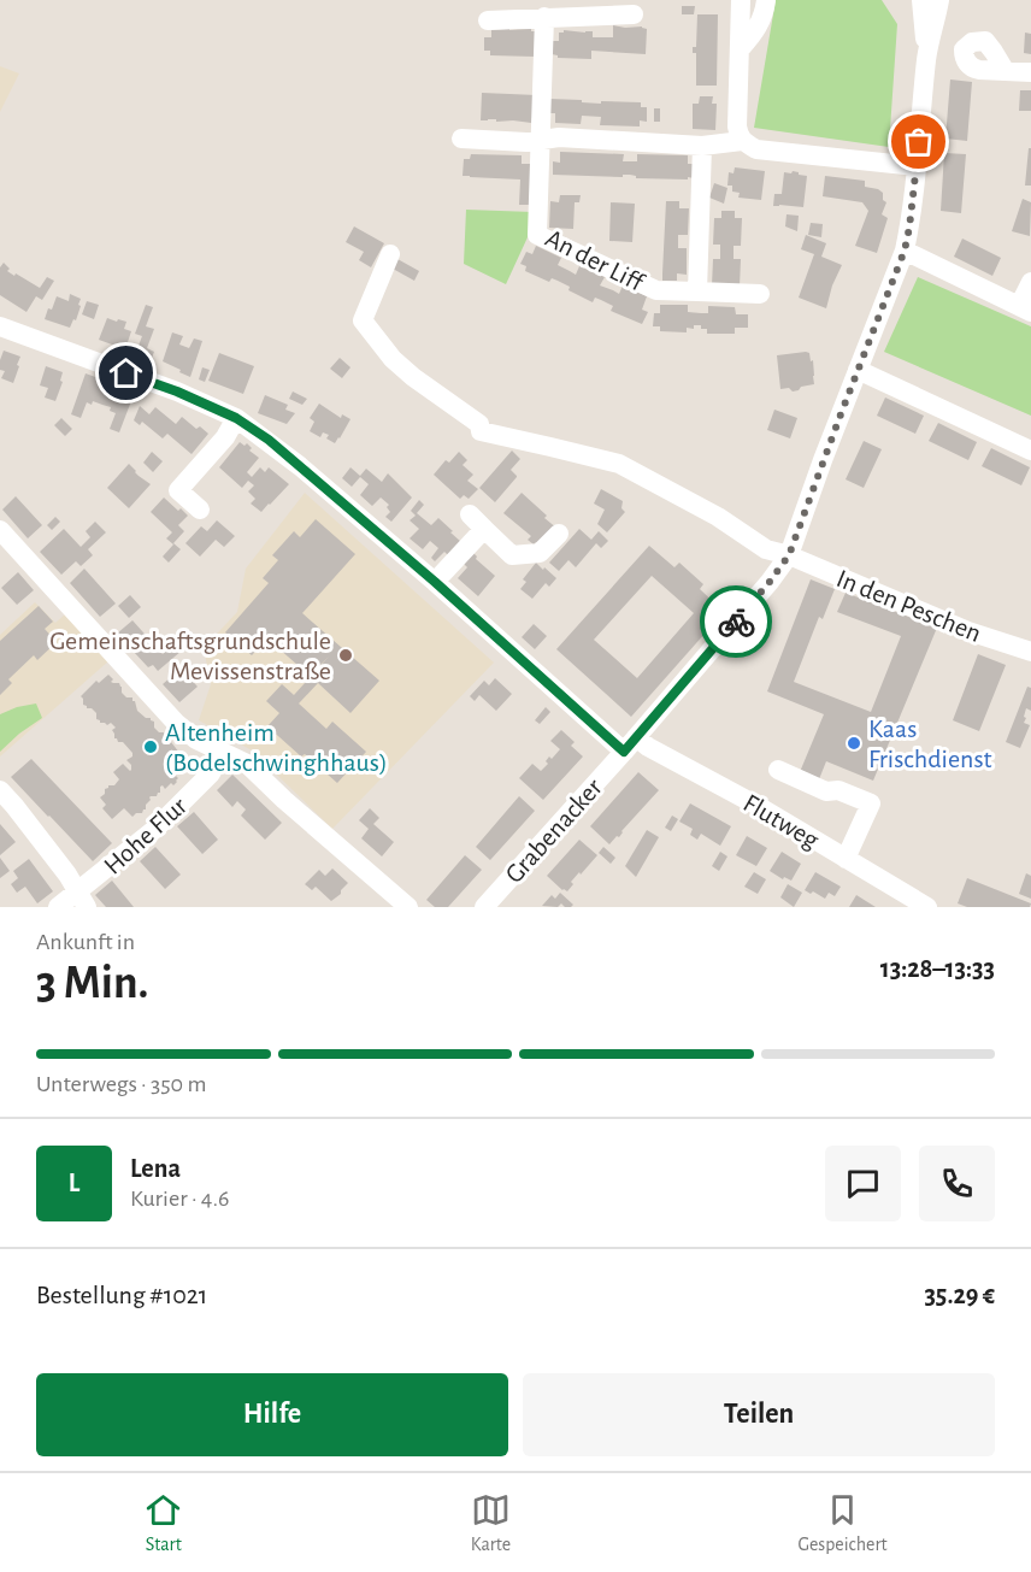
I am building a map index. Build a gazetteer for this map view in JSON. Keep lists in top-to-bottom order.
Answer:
{
  "streets": {
    "street": [
      "An der Liff",
      "In den Peschen",
      "Flutweg",
      "Grabenacker",
      "Hohe Flur"
    ]
  },
  "crossings": [
    ["In den Peschen", "Grabenacker"],
    ["Flutweg", "Grabenacker"]
  ],
  "places": ["Gemeinschaftsgrundschule Mevissenstraße", "Kaas Frischdienst", "Altenheim (Bodelschwinghhaus)"],
  "page": {
    "heading": ["3 Min.", "Ankunft in", "13:28–13:33"],
    "panel": [
      "Lena",
      "Kurier · 4.6",
      "Bestellung #1021",
      "35.29 €"
    ],
    "bar": "Unterwegs · 350 m",
    "round": "L",
    "buttons": ["Hilfe", "Teilen"],
    "tabs": ["Start", "Karte", "Gespeichert"]
  }
}
